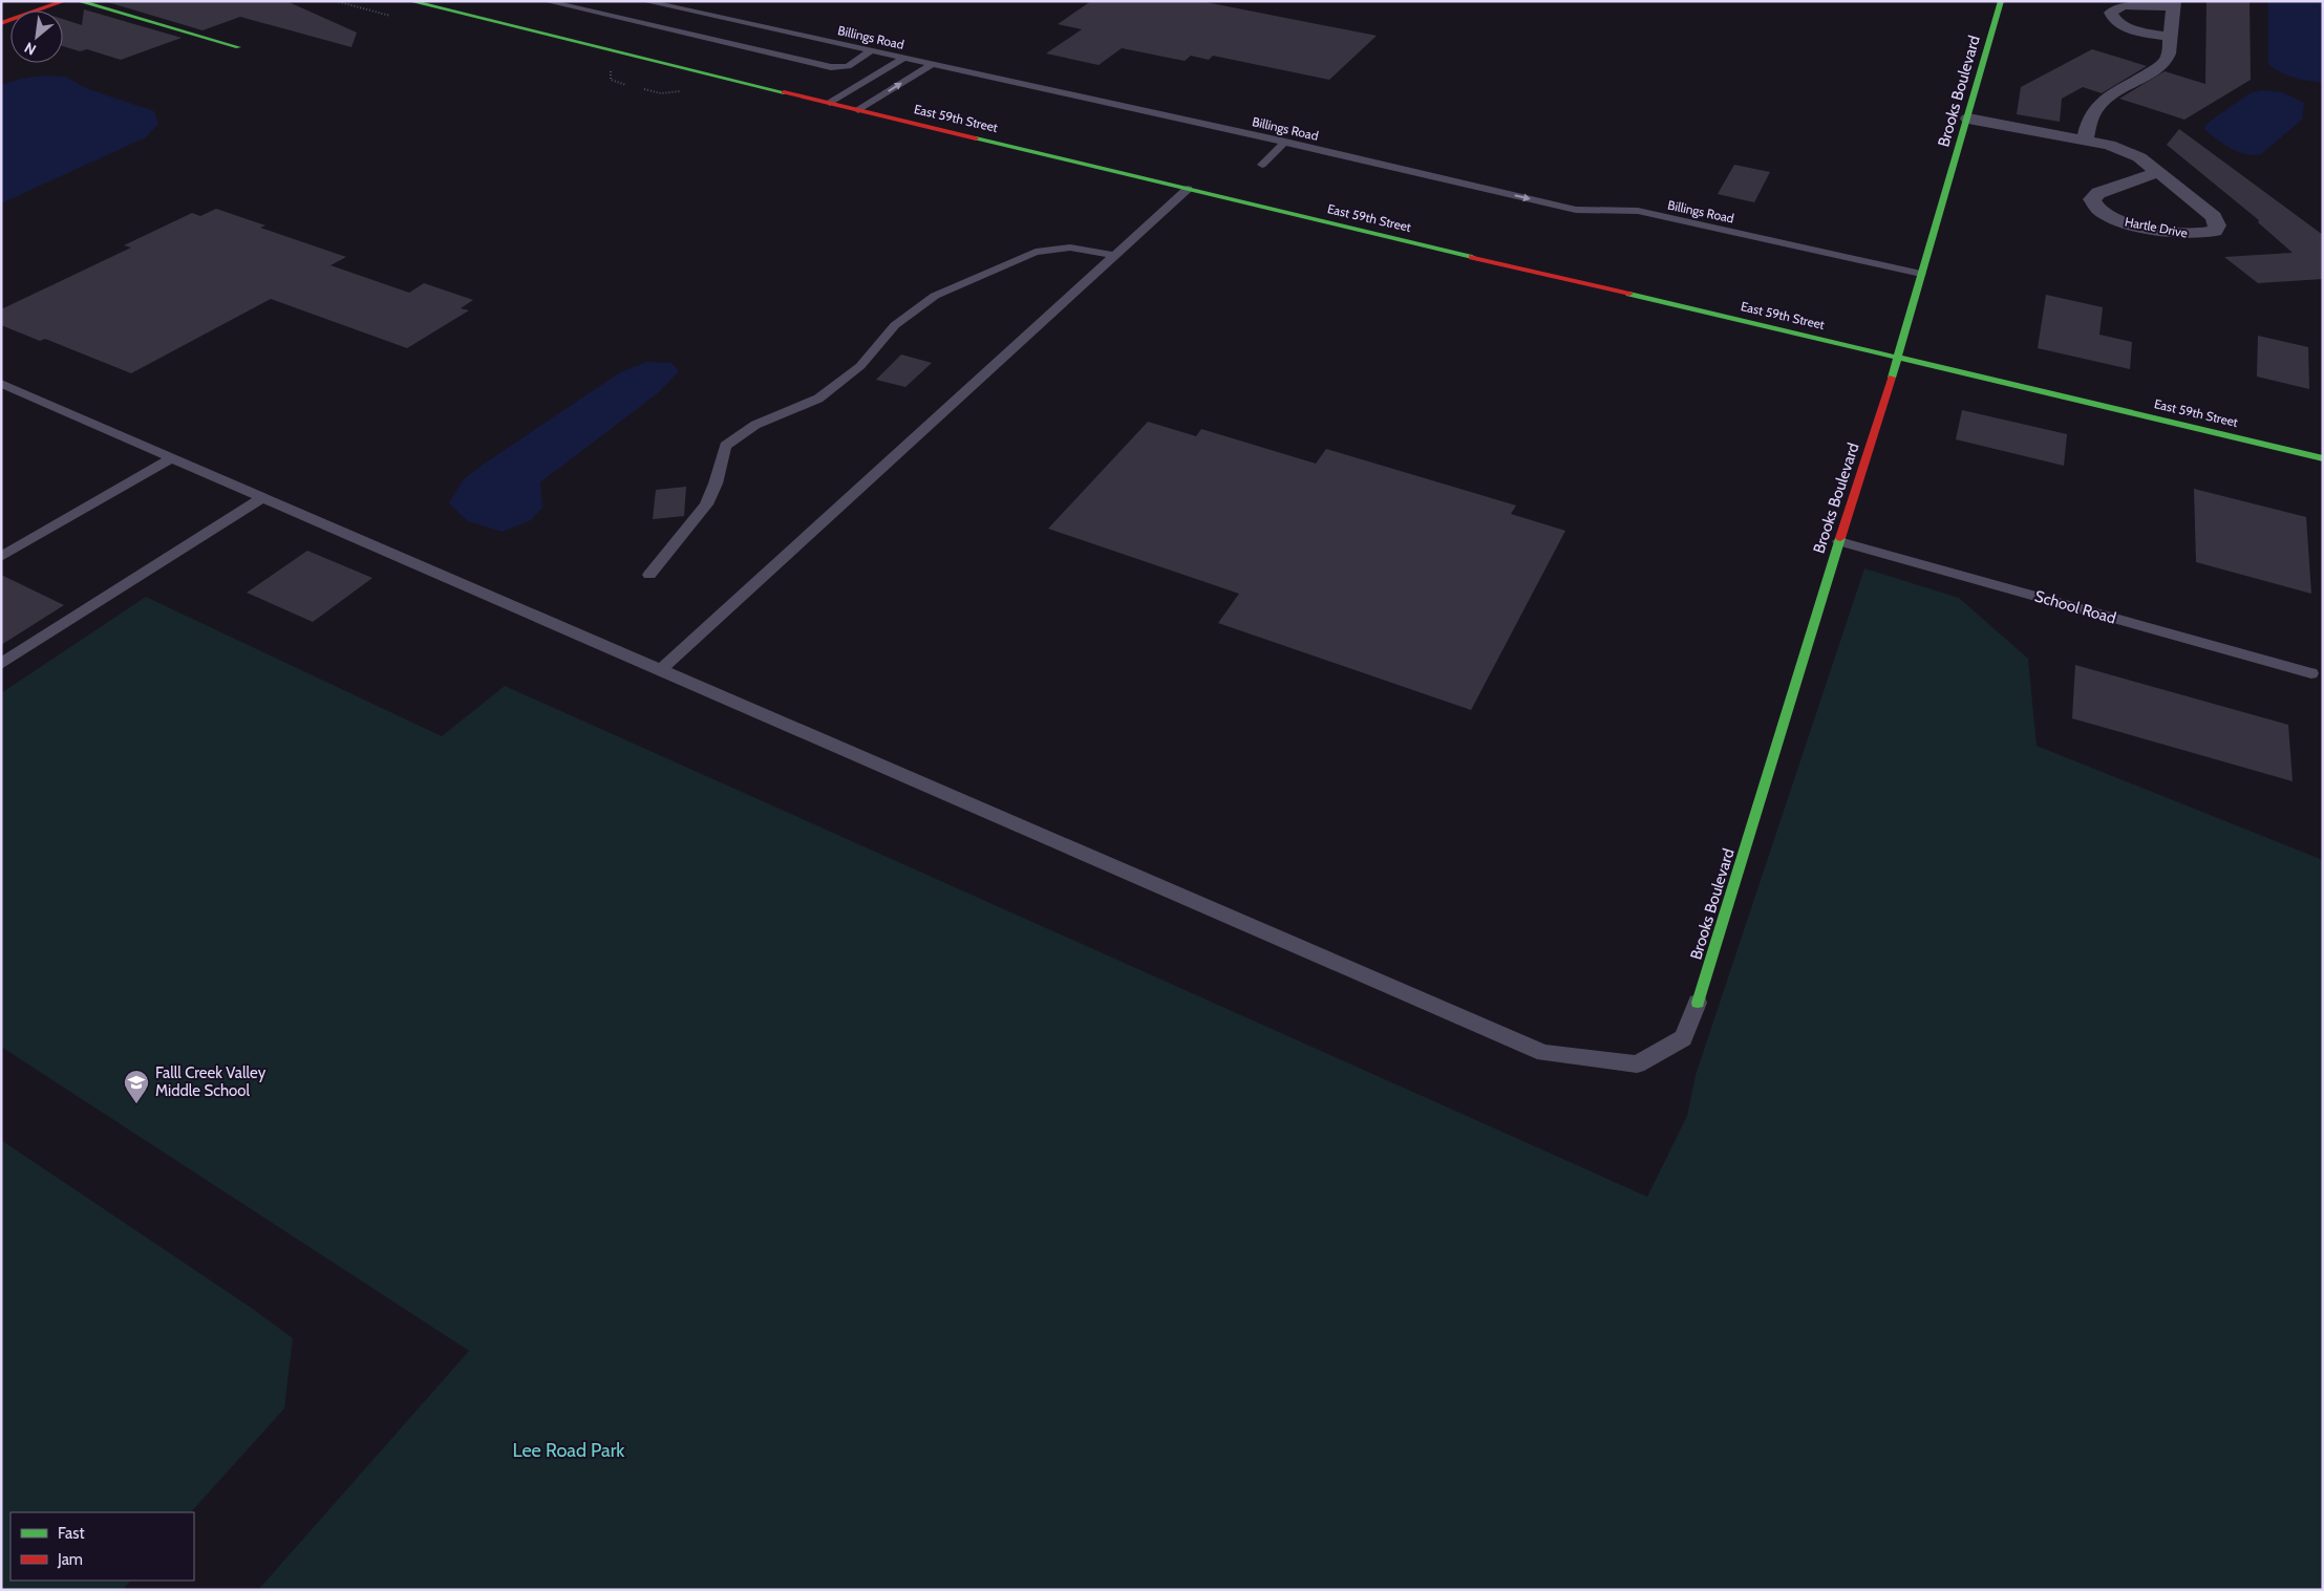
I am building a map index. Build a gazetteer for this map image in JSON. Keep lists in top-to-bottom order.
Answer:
{
  "streets": {
    "street": ["Brooks Boulevard", "East 59th Street", "Hartle Drive"],
    "lane": ["Billings Road", "School Road"]
  },
  "crossings": [
    ["Billings Road", "Brooks Boulevard"],
    ["Brooks Boulevard", "East 59th Street"],
    ["Brooks Boulevard", "Hartle Drive"],
    ["Brooks Boulevard", "School Road"]
  ],
  "parks": ["Lee Road Park"],
  "places": {
    "school or university": ["Falll Creek Valley Middle School"]
  },
  "legend": ["Fast", "Jam"],
  "north": "bottom left"
}
